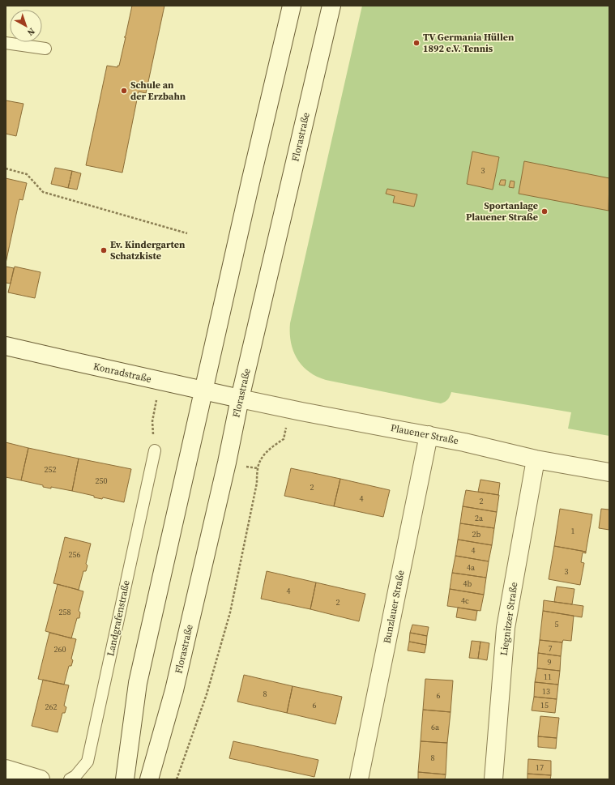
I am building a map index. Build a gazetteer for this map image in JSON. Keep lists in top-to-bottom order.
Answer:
{
  "streets": {
    "main road": [
      "Florastraße",
      "Konradstraße",
      "Plauener Straße",
      "Bunzlauer Straße",
      "Liegnitzer Straße"
    ],
    "lane": ["Landgrafenstraße"]
  },
  "crossings": [
    ["Florastraße", "Konradstraße"],
    ["Florastraße", "Plauener Straße"],
    ["Konradstraße", "Plauener Straße"],
    ["Plauener Straße", "Bunzlauer Straße"],
    ["Plauener Straße", "Liegnitzer Straße"]
  ],
  "places": [
    "TV Germania Hüllen 1892 e.V. Tennis",
    "Schule an der Erzbahn",
    "Sportanlage Plauener Straße",
    "Ev. Kindergarten Schatzkiste"
  ],
  "house_numbers": [
    "3",
    "252",
    "250",
    "2",
    "4",
    "2",
    "2a",
    "1",
    "2b",
    "4",
    "256",
    "4a",
    "3",
    "4b",
    "4",
    "4c",
    "2",
    "258",
    "5",
    "7",
    "260",
    "9",
    "11",
    "13",
    "8",
    "6",
    "6",
    "15",
    "262",
    "6a",
    "8",
    "17"
  ],
  "north": "bottom right"
}
